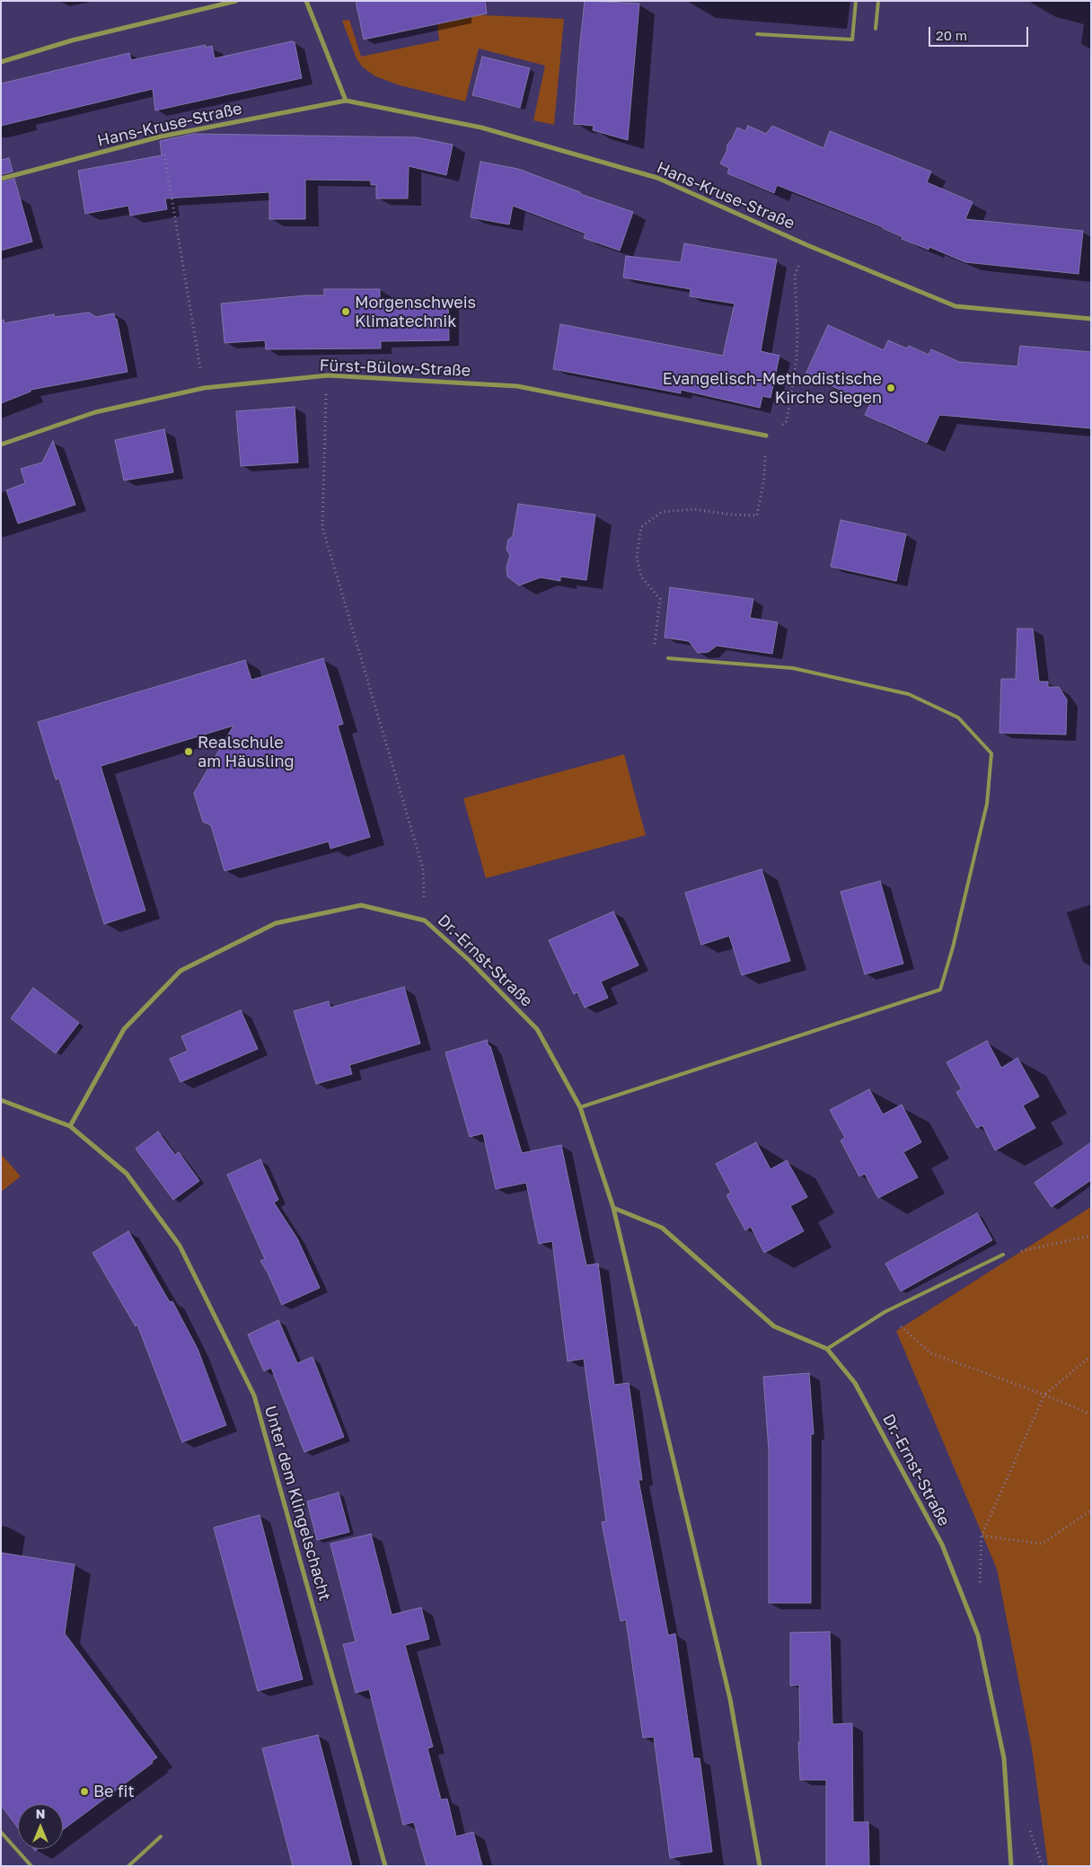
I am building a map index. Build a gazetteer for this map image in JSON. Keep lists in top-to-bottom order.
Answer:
{
  "streets": {
    "street": [
      "Hans-Kruse-Straße",
      "Fürst-Bülow-Straße",
      "Dr.-Ernst-Straße",
      "Unter dem Klingelschacht"
    ]
  },
  "crossings": [
    ["Dr.-Ernst-Straße", "Unter dem Klingelschacht"]
  ],
  "places": [
    "Morgenschweis Klimatechnik",
    "Evangelisch-Methodistische Kirche Siegen",
    "Realschule am Häusling",
    "Be fit"
  ],
  "scale_bar": "20 m",
  "north": "top"
}
